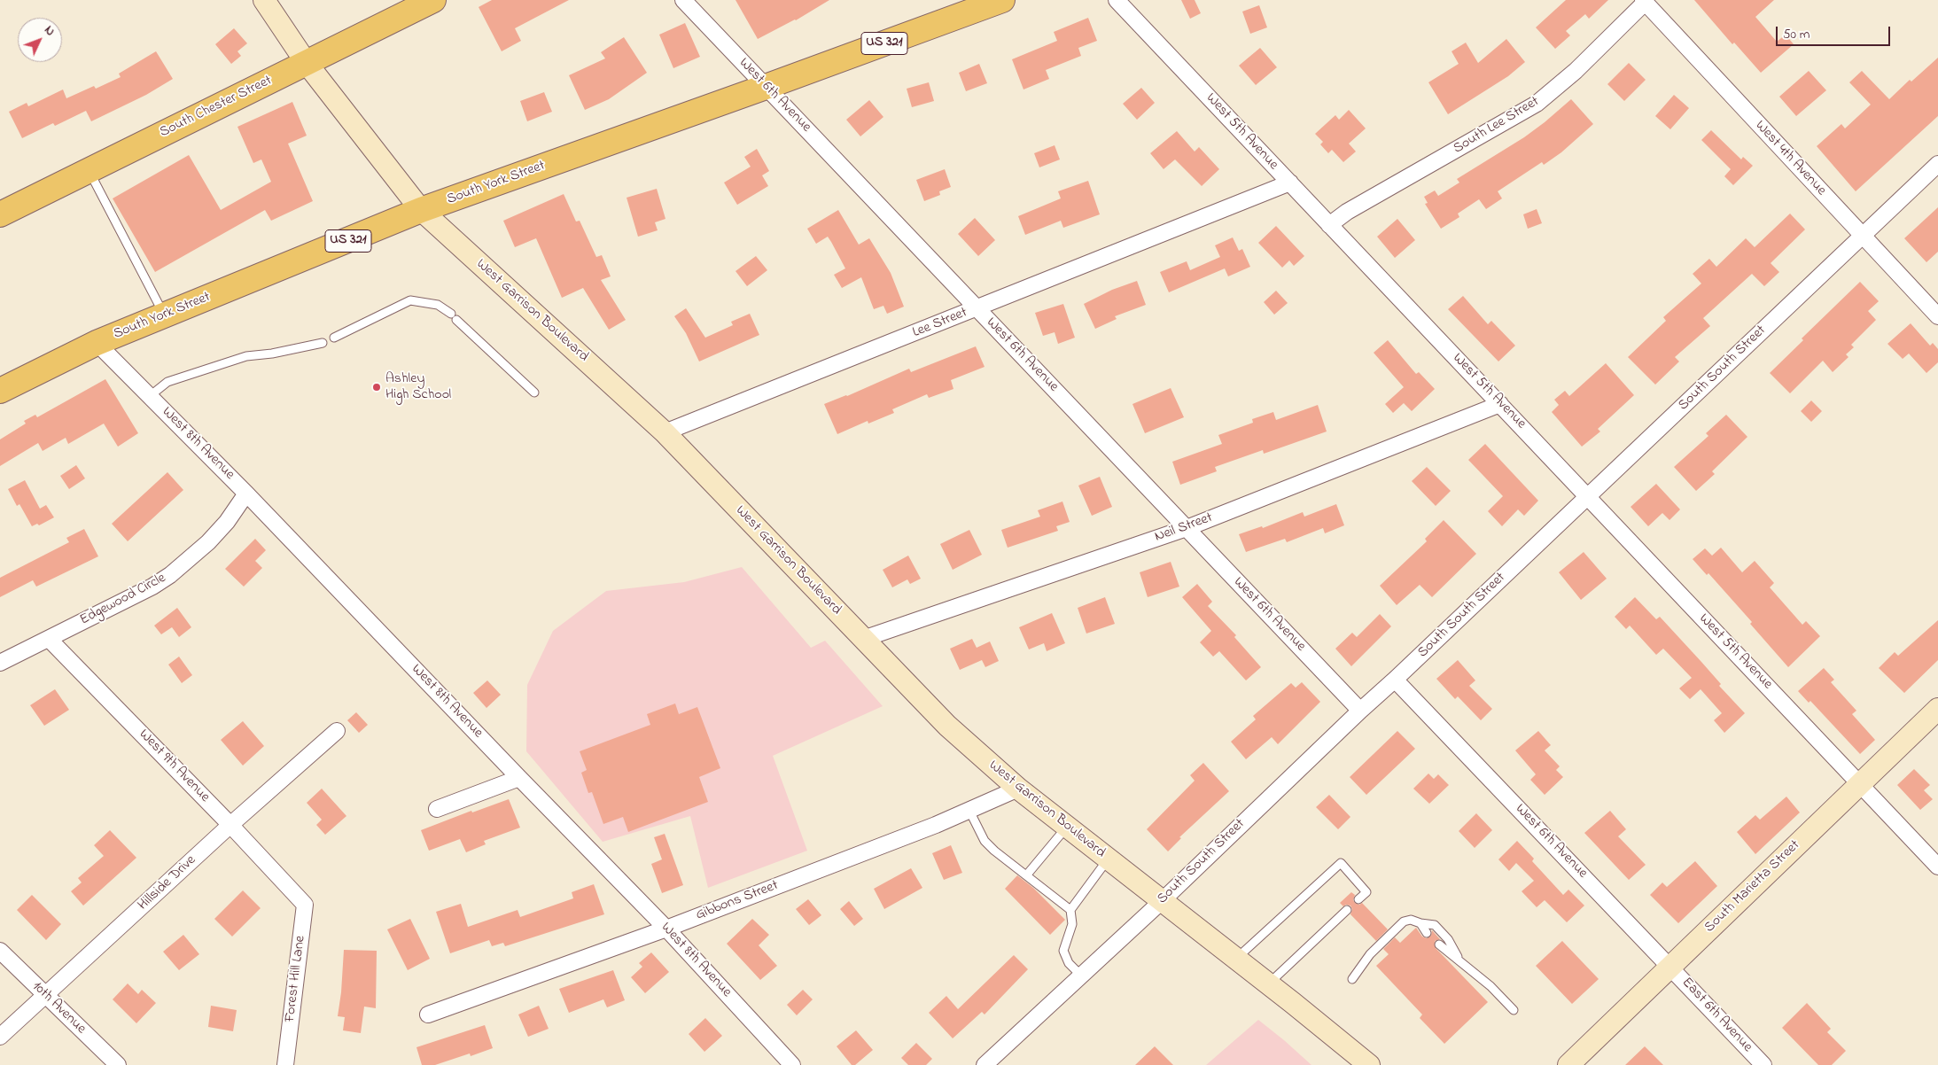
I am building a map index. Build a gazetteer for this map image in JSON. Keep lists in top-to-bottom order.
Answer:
{
  "streets": {
    "main road": [
      "US 321",
      "South Chester Street",
      "South York Street",
      "West Garrison Boulevard",
      "South Marietta Street"
    ],
    "street": [
      "West 6th Avenue",
      "South Lee Street",
      "West 5th Avenue",
      "West 4th Avenue",
      "Lee Street",
      "South South Street",
      "West 8th Avenue",
      "Neil Street",
      "Edgewood Circle",
      "West 9th Avenue",
      "Hillside Drive",
      "Gibbons Street",
      "Forest Hill Lane",
      "10th Avenue",
      "East 6th Avenue"
    ]
  },
  "crossings": [
    ["West 6th Avenue", "South York Street"],
    ["West 6th Avenue", "Lee Street"],
    ["West 6th Avenue", "South South Street"],
    ["West 6th Avenue", "Neil Street"],
    ["West 6th Avenue", "South Marietta Street"],
    ["West 6th Avenue", "East 6th Avenue"],
    ["South Chester Street", "West Garrison Boulevard"],
    ["South Lee Street", "West 5th Avenue"],
    ["South Lee Street", "West 4th Avenue"],
    ["West 5th Avenue", "Lee Street"],
    ["West 5th Avenue", "South South Street"],
    ["West 5th Avenue", "Neil Street"],
    ["West 5th Avenue", "South Marietta Street"],
    ["West 4th Avenue", "South South Street"],
    ["South York Street", "West Garrison Boulevard"],
    ["South York Street", "West 8th Avenue"],
    ["West Garrison Boulevard", "Lee Street"],
    ["West Garrison Boulevard", "South South Street"],
    ["West Garrison Boulevard", "Neil Street"],
    ["West Garrison Boulevard", "Gibbons Street"],
    ["West 8th Avenue", "Edgewood Circle"],
    ["West 8th Avenue", "Gibbons Street"],
    ["Edgewood Circle", "West 9th Avenue"],
    ["West 9th Avenue", "Hillside Drive"],
    ["West 9th Avenue", "Forest Hill Lane"],
    ["Hillside Drive", "10th Avenue"],
    ["South Marietta Street", "East 6th Avenue"]
  ],
  "places": ["Ashley High School"],
  "scale_bar": "50 m",
  "north": "top right"
}
